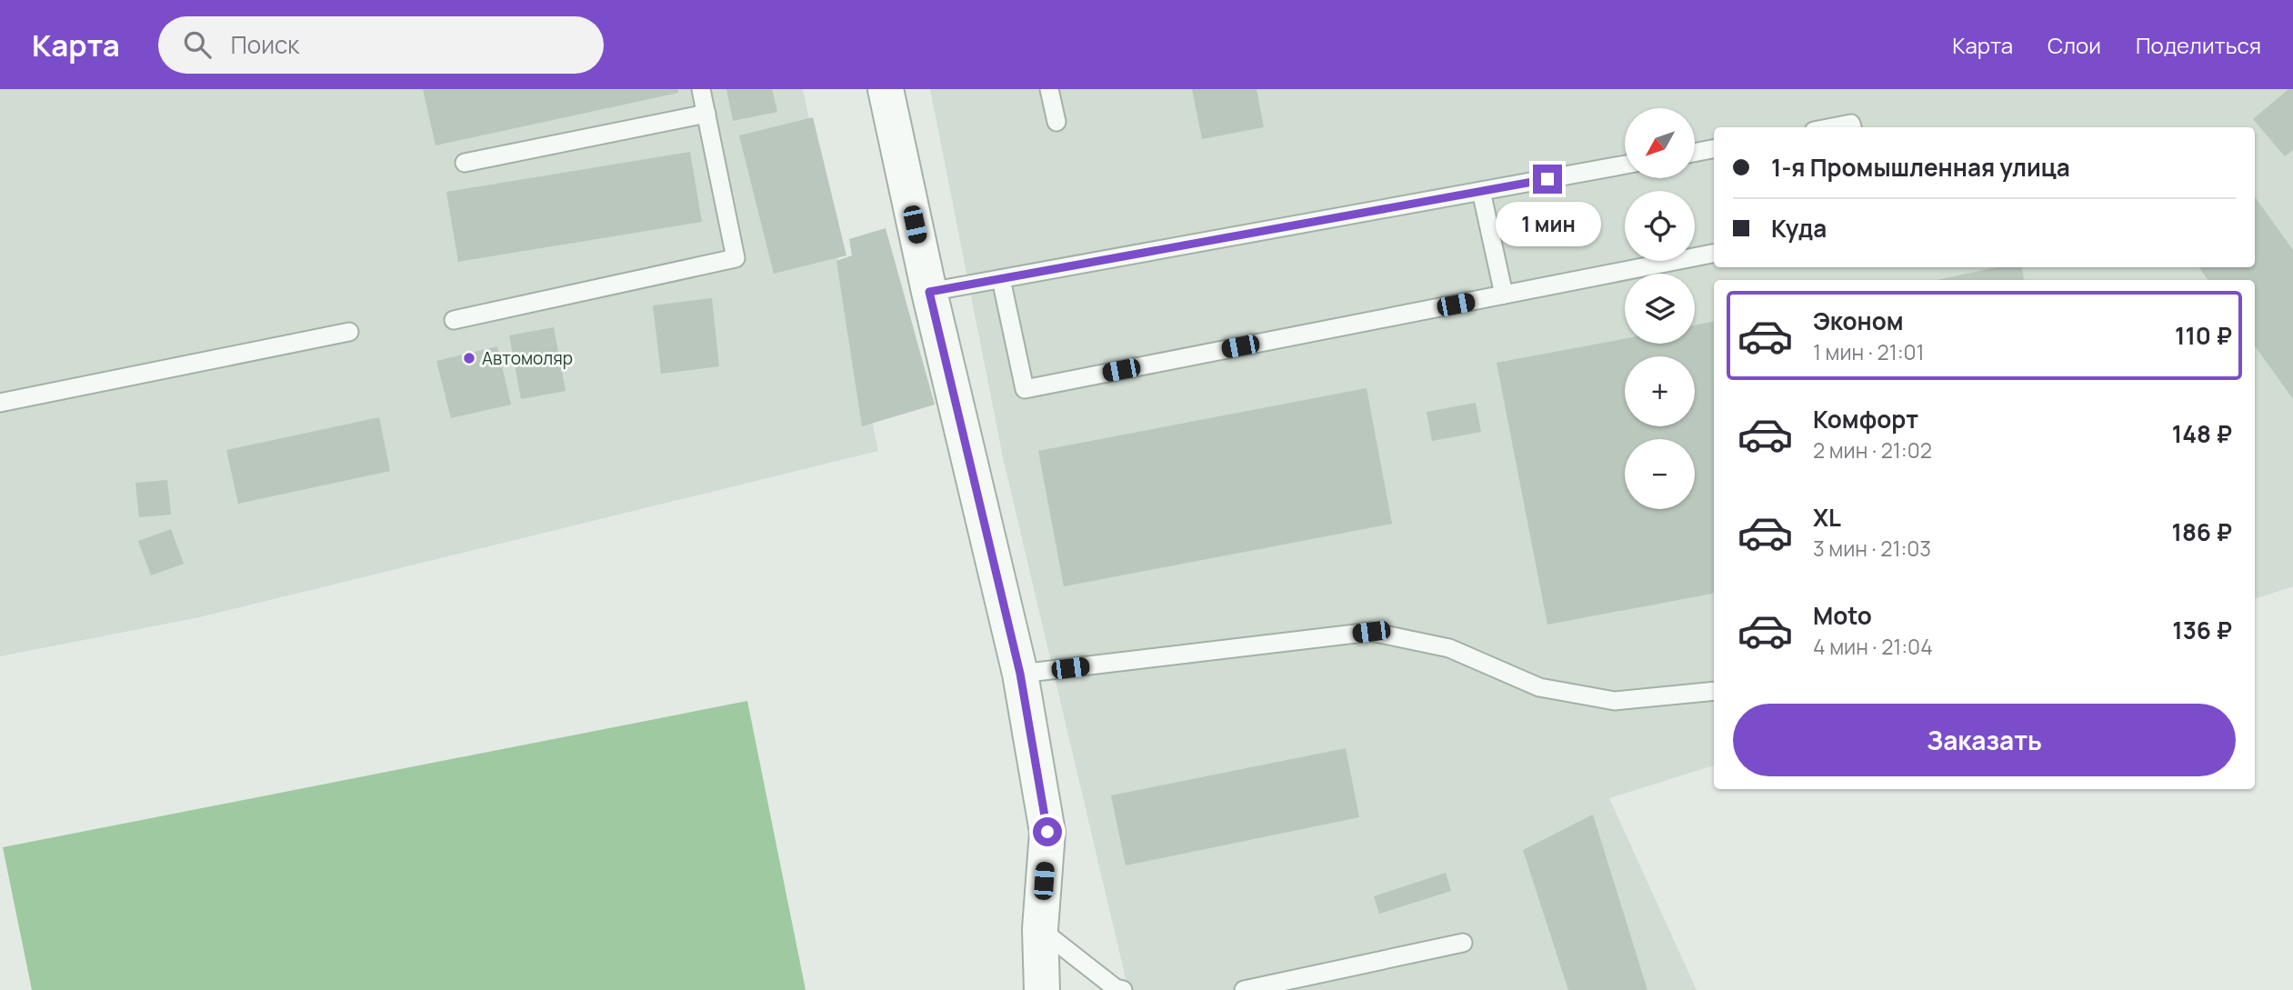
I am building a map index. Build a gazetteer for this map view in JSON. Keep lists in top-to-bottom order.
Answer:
{
  "places": ["Автомоляр"],
  "north": "bottom left",
  "page": {
    "header": "Карта",
    "search": "Поиск",
    "nav": ["Карта", "Слои", "Поделиться"],
    "map_buttons": ["+", "−"],
    "banner": ["1-я Промышленная улица", "Куда"],
    "bubble": "1 мин",
    "list": [
      {
        "name": "Эконом",
        "note": "1 мин · 21:01",
        "value": "110 ₽"
      },
      {
        "name": "Комфорт",
        "note": "2 мин · 21:02",
        "value": "148 ₽"
      },
      {
        "name": "XL",
        "note": "3 мин · 21:03",
        "value": "186 ₽"
      },
      {
        "name": "Moto",
        "note": "4 мин · 21:04",
        "value": "136 ₽"
      }
    ],
    "buttons": "Заказать"
  }
}
